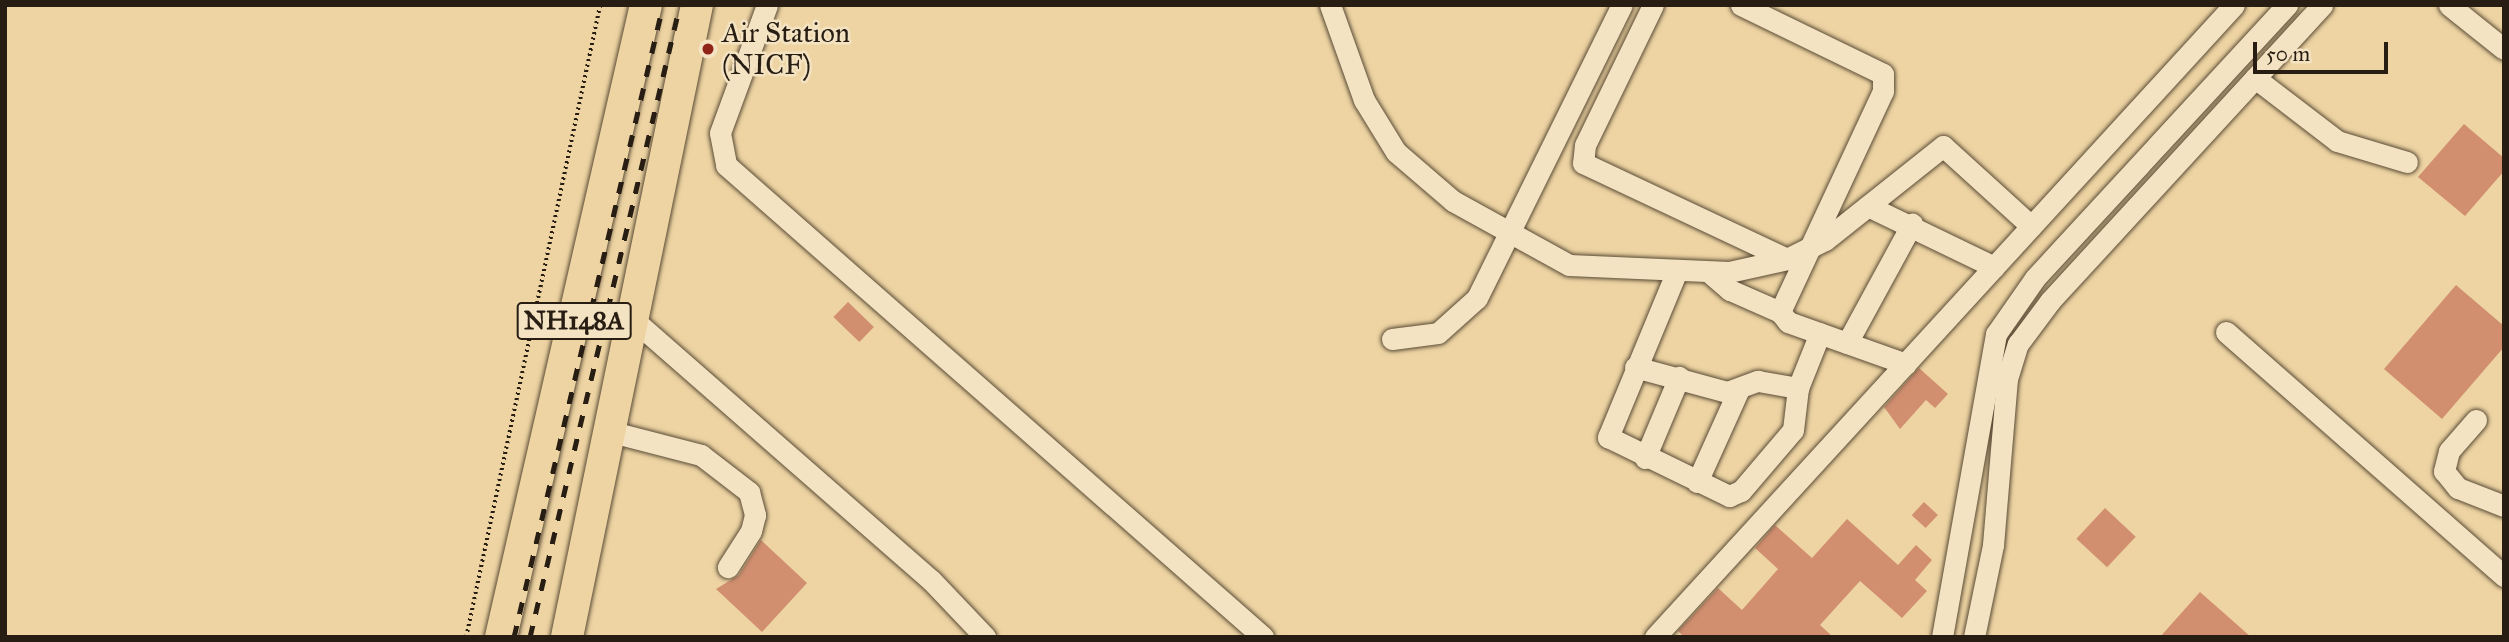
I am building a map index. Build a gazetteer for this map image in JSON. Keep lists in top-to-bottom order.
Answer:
{
  "streets": {
    "highway": ["NH148A"]
  },
  "places": ["Air Station (NICF)"],
  "scale_bar": "50 m"
}
